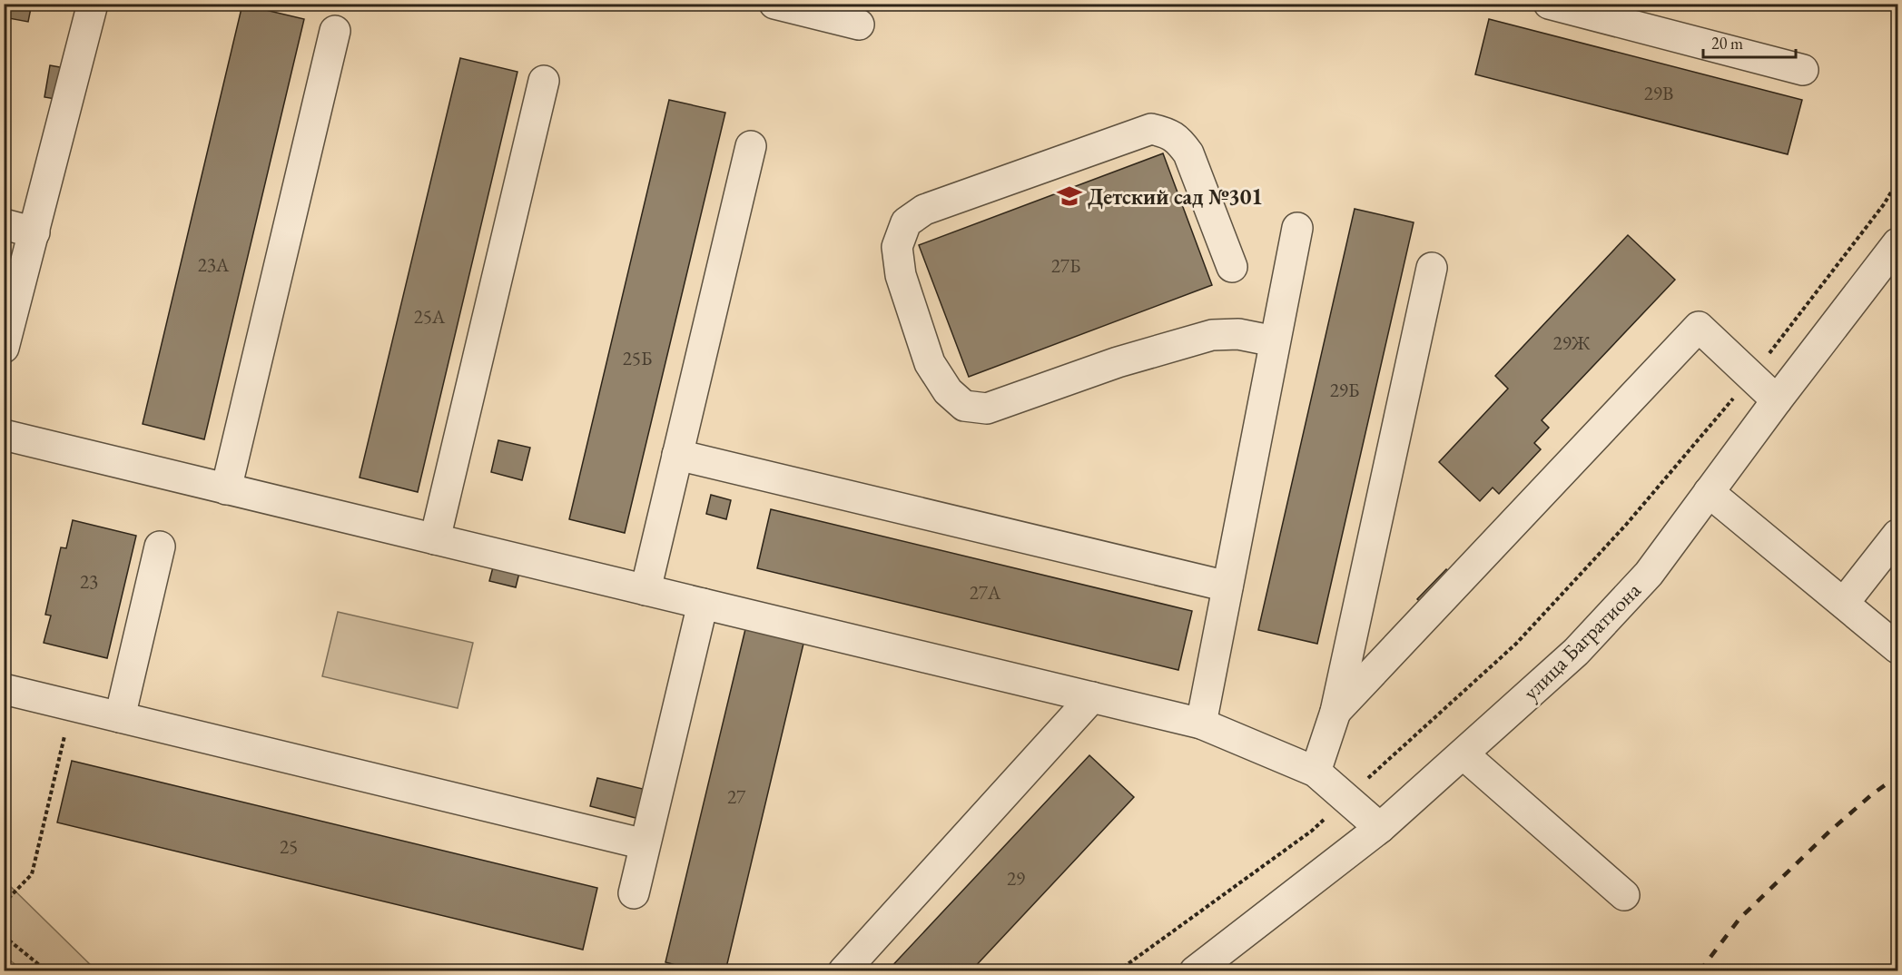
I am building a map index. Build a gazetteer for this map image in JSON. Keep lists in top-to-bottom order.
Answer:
{
  "streets": {
    "street": ["улица Багратиона"]
  },
  "places": {
    "school or university": ["Детский сад №301"]
  },
  "house_numbers": [
    "29В",
    "23А",
    "27Б",
    "25А",
    "29Ж",
    "25Б",
    "29Б",
    "23",
    "27А",
    "27",
    "25",
    "29"
  ],
  "scale_bar": "20 m"
}
